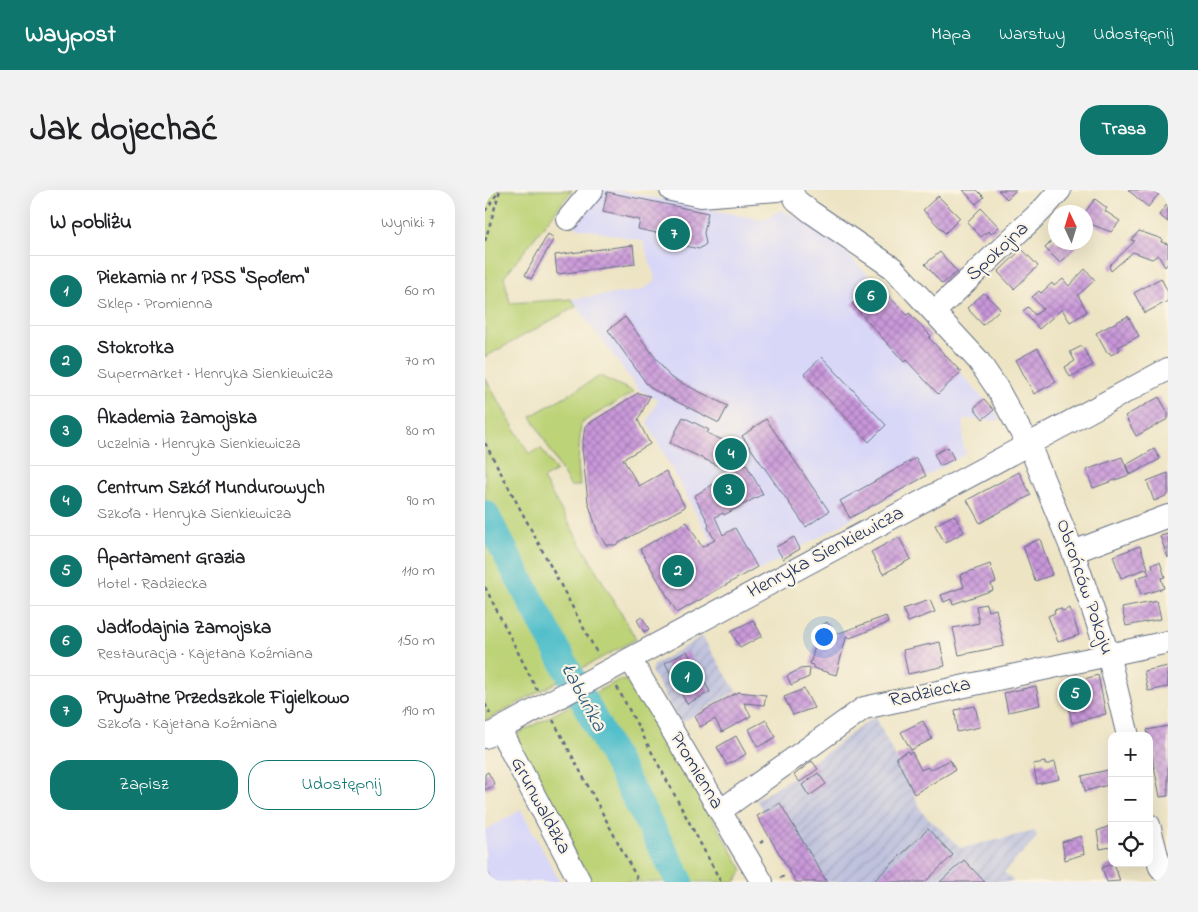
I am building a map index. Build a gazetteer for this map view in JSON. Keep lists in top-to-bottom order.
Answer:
{
  "streets": {
    "street": [
      "Spokojna",
      "Henryka Sienkiewicza",
      "Obrońców Pokoju",
      "Radziecka",
      "Promienna",
      "Grunwaldzka"
    ]
  },
  "crossings": [
    ["Spokojna", "Obrońców Pokoju"],
    ["Henryka Sienkiewicza", "Obrońców Pokoju"],
    ["Henryka Sienkiewicza", "Promienna"],
    ["Henryka Sienkiewicza", "Grunwaldzka"],
    ["Obrońców Pokoju", "Radziecka"],
    ["Radziecka", "Promienna"]
  ],
  "water": ["Łabuńka"],
  "north": "top",
  "page": {
    "header": "Waypost",
    "nav": ["Mapa", "Warstwy", "Udostępnij"],
    "title": "Jak dojechać",
    "buttons": [
      "Trasa",
      ["Zapisz", "Udostępnij"]
    ],
    "heading": ["W pobliżu", "Wyniki: 7"],
    "pins": [
      "7",
      "6",
      "4",
      "3",
      "2",
      "1",
      "5"
    ],
    "list": [
      {
        "mark": "1",
        "name": "Piekarnia nr 1 PSS \"Społem\"",
        "note": "Sklep · Promienna",
        "value": "60 m"
      },
      {
        "mark": "2",
        "name": "Stokrotka",
        "note": "Supermarket · Henryka Sienkiewicza",
        "value": "70 m"
      },
      {
        "mark": "3",
        "name": "Akademia Zamojska",
        "note": "Uczelnia · Henryka Sienkiewicza",
        "value": "80 m"
      },
      {
        "mark": "4",
        "name": "Centrum Szkół Mundurowych",
        "note": "Szkoła · Henryka Sienkiewicza",
        "value": "90 m"
      },
      {
        "mark": "5",
        "name": "Apartament Grazia",
        "note": "Hotel · Radziecka",
        "value": "110 m"
      },
      {
        "mark": "6",
        "name": "Jadłodajnia Zamojska",
        "note": "Restauracja · Kajetana Koźmiana",
        "value": "150 m"
      },
      {
        "mark": "7",
        "name": "Prywatne Przedszkole Figielkowo",
        "note": "Szkoła · Kajetana Koźmiana",
        "value": "190 m"
      }
    ],
    "map_buttons": ["+", "−"]
  }
}
